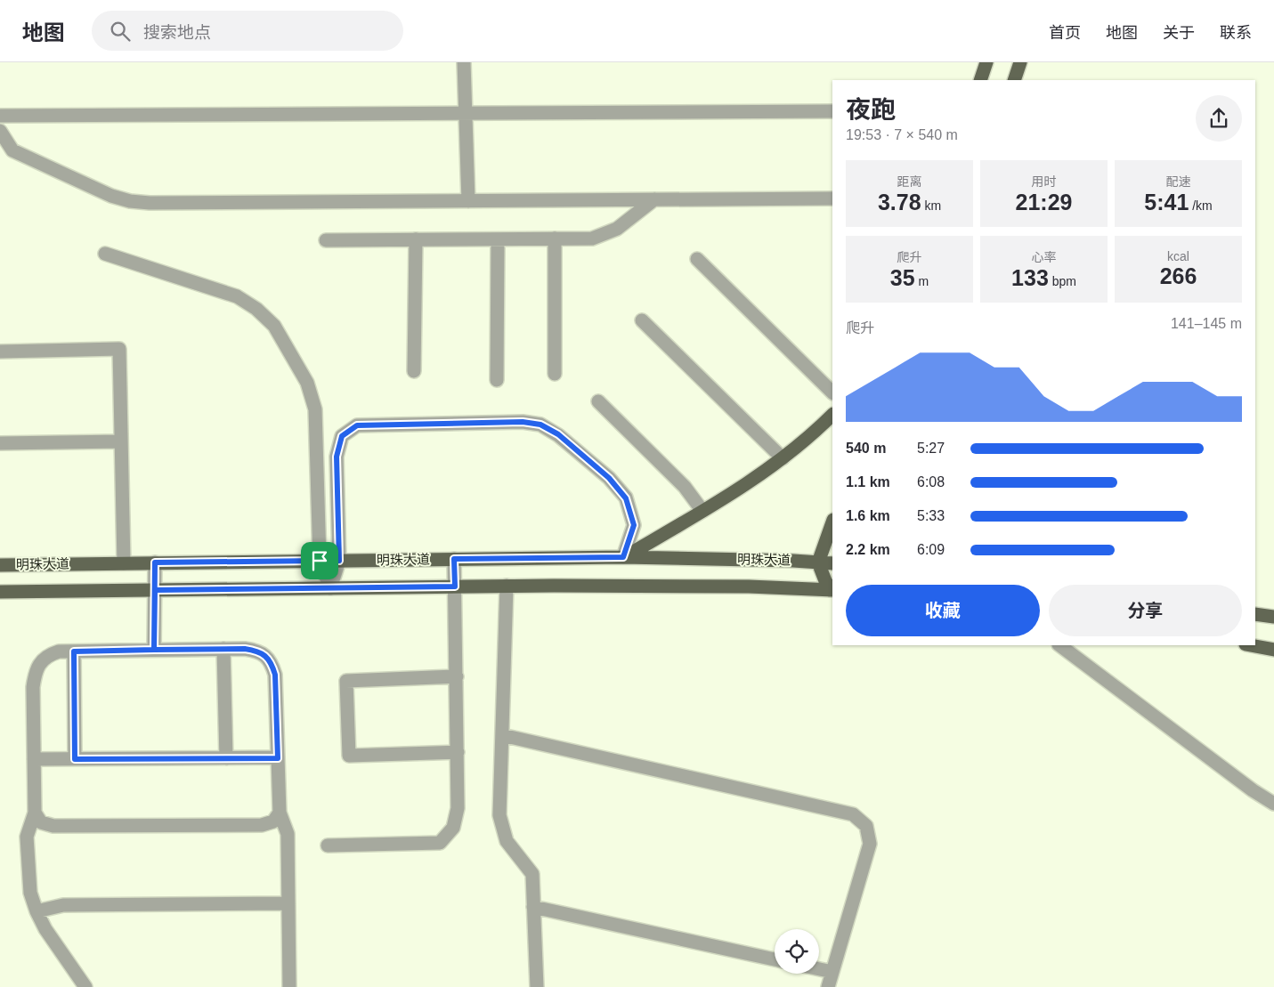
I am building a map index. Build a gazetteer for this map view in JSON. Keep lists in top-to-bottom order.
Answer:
{
  "streets": {
    "main road": ["明珠大道"]
  },
  "page": {
    "header": "地图",
    "search": "搜索地点",
    "nav": [
      "首页",
      "地图",
      "关于",
      "联系"
    ],
    "heading": ["夜跑", "19:53 · 7 × 540 m"],
    "stats": [
      ["距离", "3.78 km"],
      ["用时", "21:29"],
      ["配速", "5:41 /km"],
      ["爬升", "35 m"],
      ["心率", "133 bpm"],
      ["kcal", "266"]
    ],
    "chart": ["爬升", "141–145 m"],
    "list": [
      {
        "name": "540 m",
        "note": "5:27"
      },
      {
        "name": "1.1 km",
        "note": "6:08"
      },
      {
        "name": "1.6 km",
        "note": "5:33"
      },
      {
        "name": "2.2 km",
        "note": "6:09"
      }
    ],
    "buttons": ["收藏", "分享"]
  }
}
